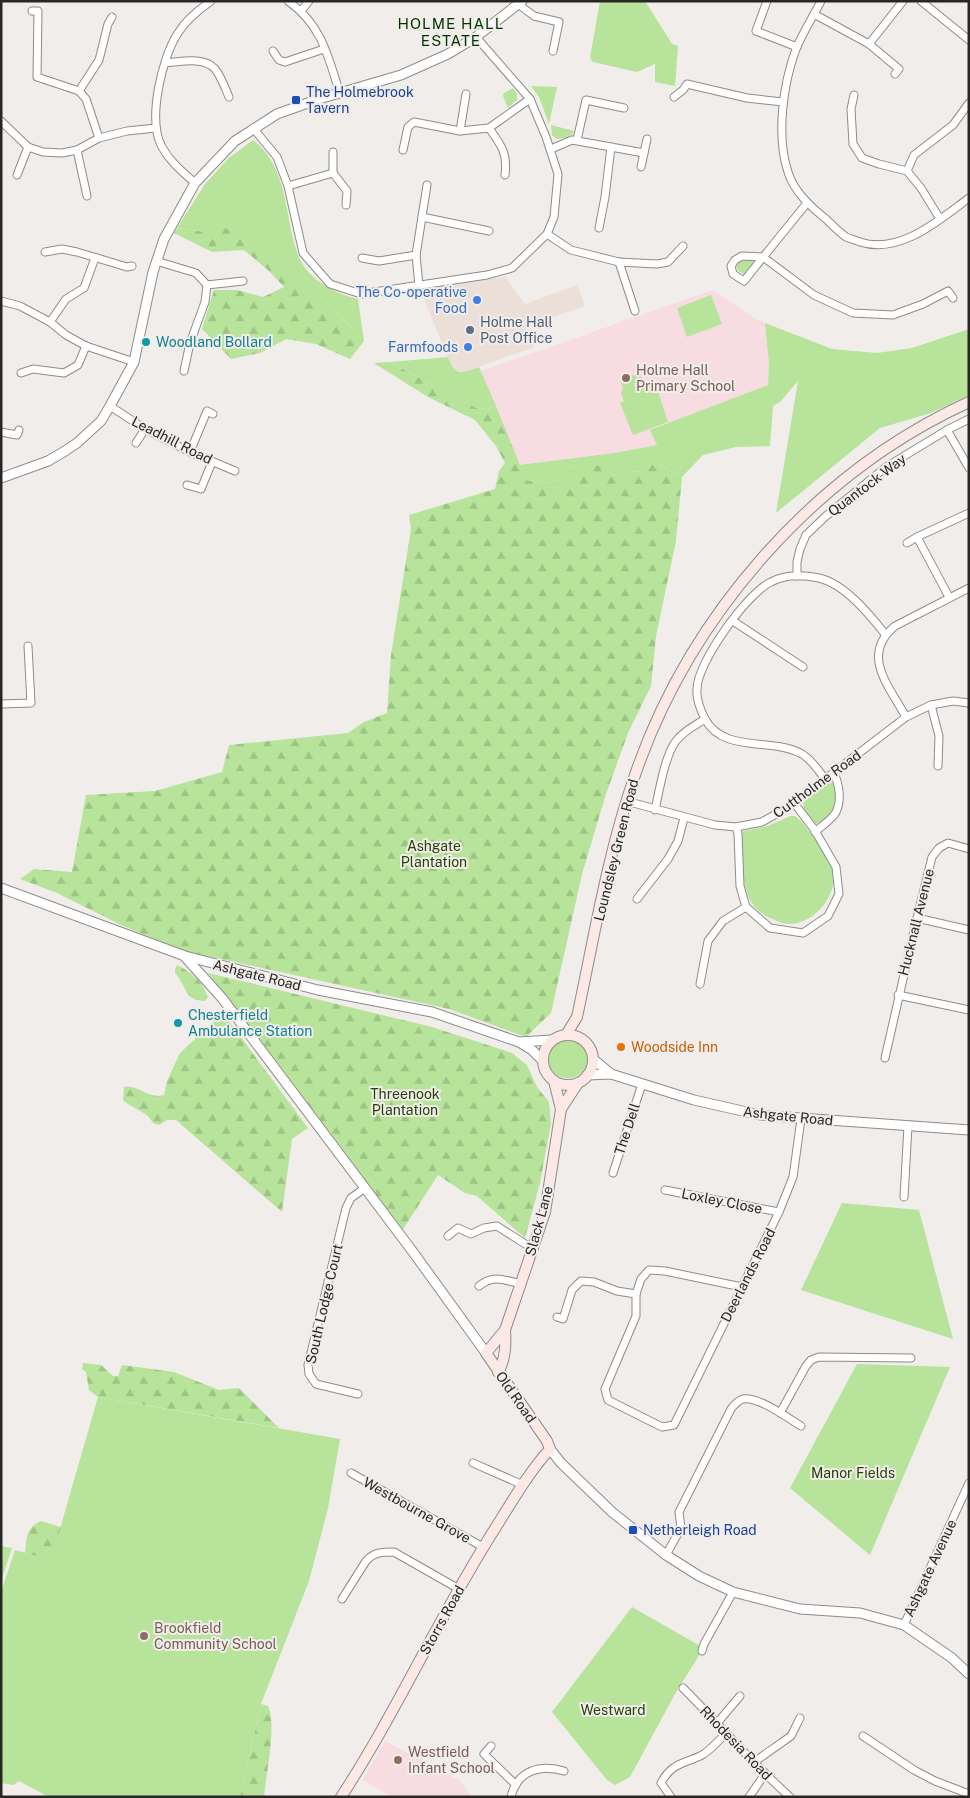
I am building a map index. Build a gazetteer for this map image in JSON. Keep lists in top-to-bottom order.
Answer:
{
  "streets": {
    "main road": [
      "Loundsley Green Road",
      "Slack Lane",
      "Old Road",
      "Storrs Road"
    ],
    "street": [
      "Leadhill Road",
      "Quantock Way",
      "Cuttholme Road",
      "Hucknall Avenue",
      "Ashgate Road",
      "The Dell",
      "Loxley Close",
      "Deerlands Road",
      "South Lodge Court",
      "Westbourne Grove",
      "Ashgate Avenue",
      "Rhodesia Road"
    ]
  },
  "crossings": [
    ["Cuttholme Road", "Loundsley Green Road"],
    ["Loundsley Green Road", "Ashgate Road"],
    ["Loundsley Green Road", "Slack Lane"],
    ["Ashgate Road", "The Dell"],
    ["Ashgate Road", "Slack Lane"],
    ["Ashgate Road", "Deerlands Road"],
    ["Ashgate Road", "Old Road"],
    ["Loxley Close", "Deerlands Road"],
    ["Slack Lane", "Old Road"],
    ["South Lodge Court", "Old Road"],
    ["Old Road", "Ashgate Avenue"],
    ["Old Road", "Storrs Road"],
    ["Westbourne Grove", "Storrs Road"]
  ],
  "districts": ["HOLME HALL ESTATE"],
  "parks": [
    "Ashgate Plantation",
    "Threenook Plantation",
    "Manor Fields",
    "Westward"
  ],
  "places": {
    "transit": ["The Holmebrook Tavern", "Netherleigh Road"],
    "other": [
      "The Co-operative Food",
      "Holme Hall Post Office",
      "Woodland Bollard",
      "Farmfoods",
      "Holme Hall Primary School",
      "Chesterfield Ambulance Station",
      "Woodside Inn",
      "Brookfield Community School",
      "Westfield Infant School"
    ]
  }
}
